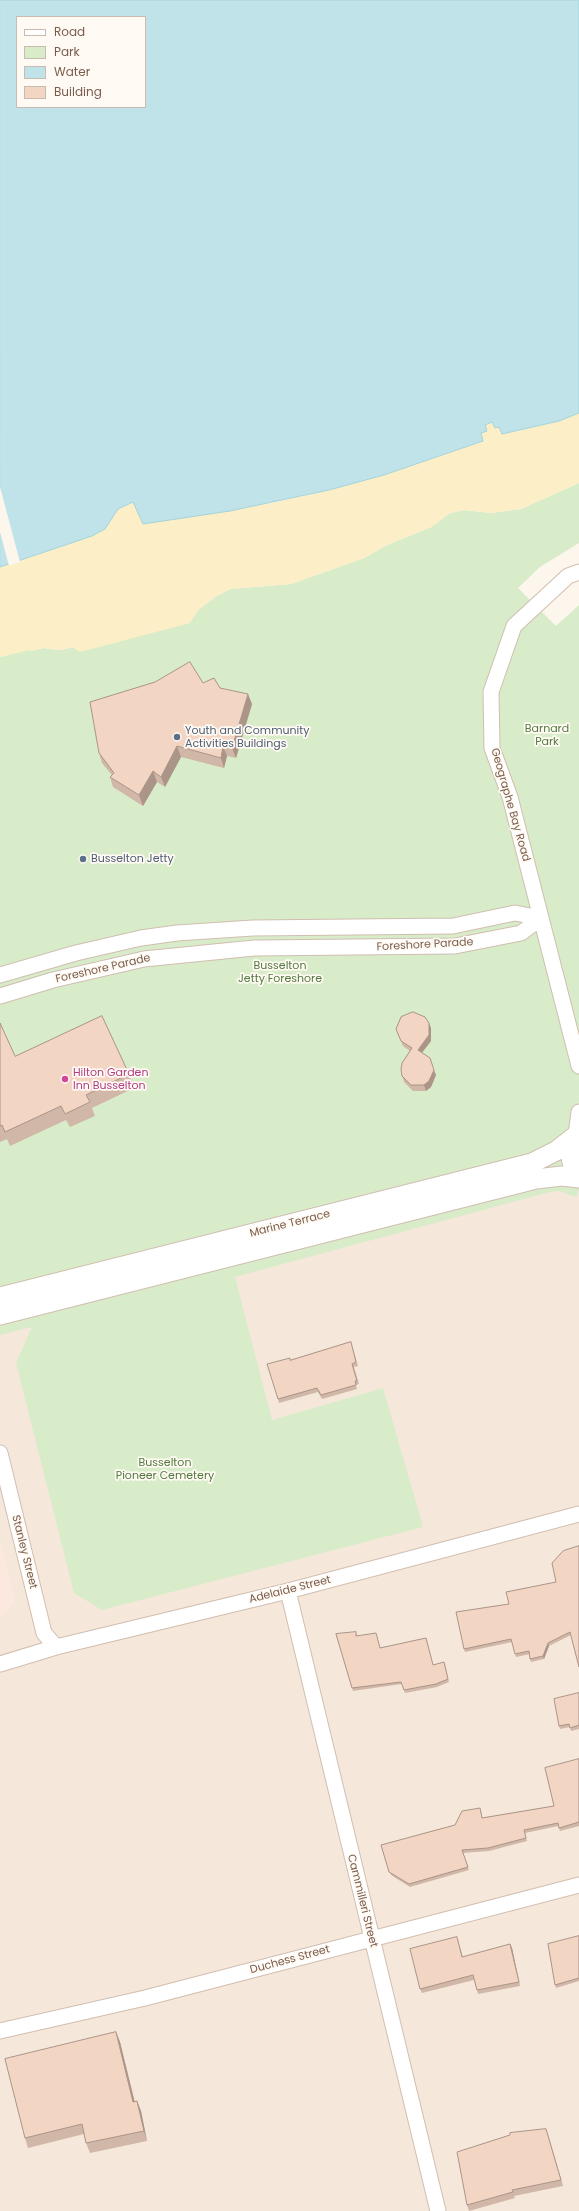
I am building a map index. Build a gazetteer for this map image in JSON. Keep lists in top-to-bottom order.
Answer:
{
  "streets": {
    "street": [
      "Geographe Bay Road",
      "Foreshore Parade",
      "Marine Terrace",
      "Stanley Street",
      "Adelaide Street",
      "Cammilleri Street",
      "Duchess Street"
    ]
  },
  "crossings": [
    ["Geographe Bay Road", "Foreshore Parade"],
    ["Stanley Street", "Adelaide Street"],
    ["Adelaide Street", "Cammilleri Street"],
    ["Cammilleri Street", "Duchess Street"]
  ],
  "parks": ["Barnard Park", "Busselton Jetty Foreshore", "Busselton Pioneer Cemetery"],
  "places": ["Youth and Community Activities Buildings", "Busselton Jetty", "Hilton Garden Inn Busselton"],
  "legend": [
    "Road",
    "Park",
    "Water",
    "Building"
  ]
}
